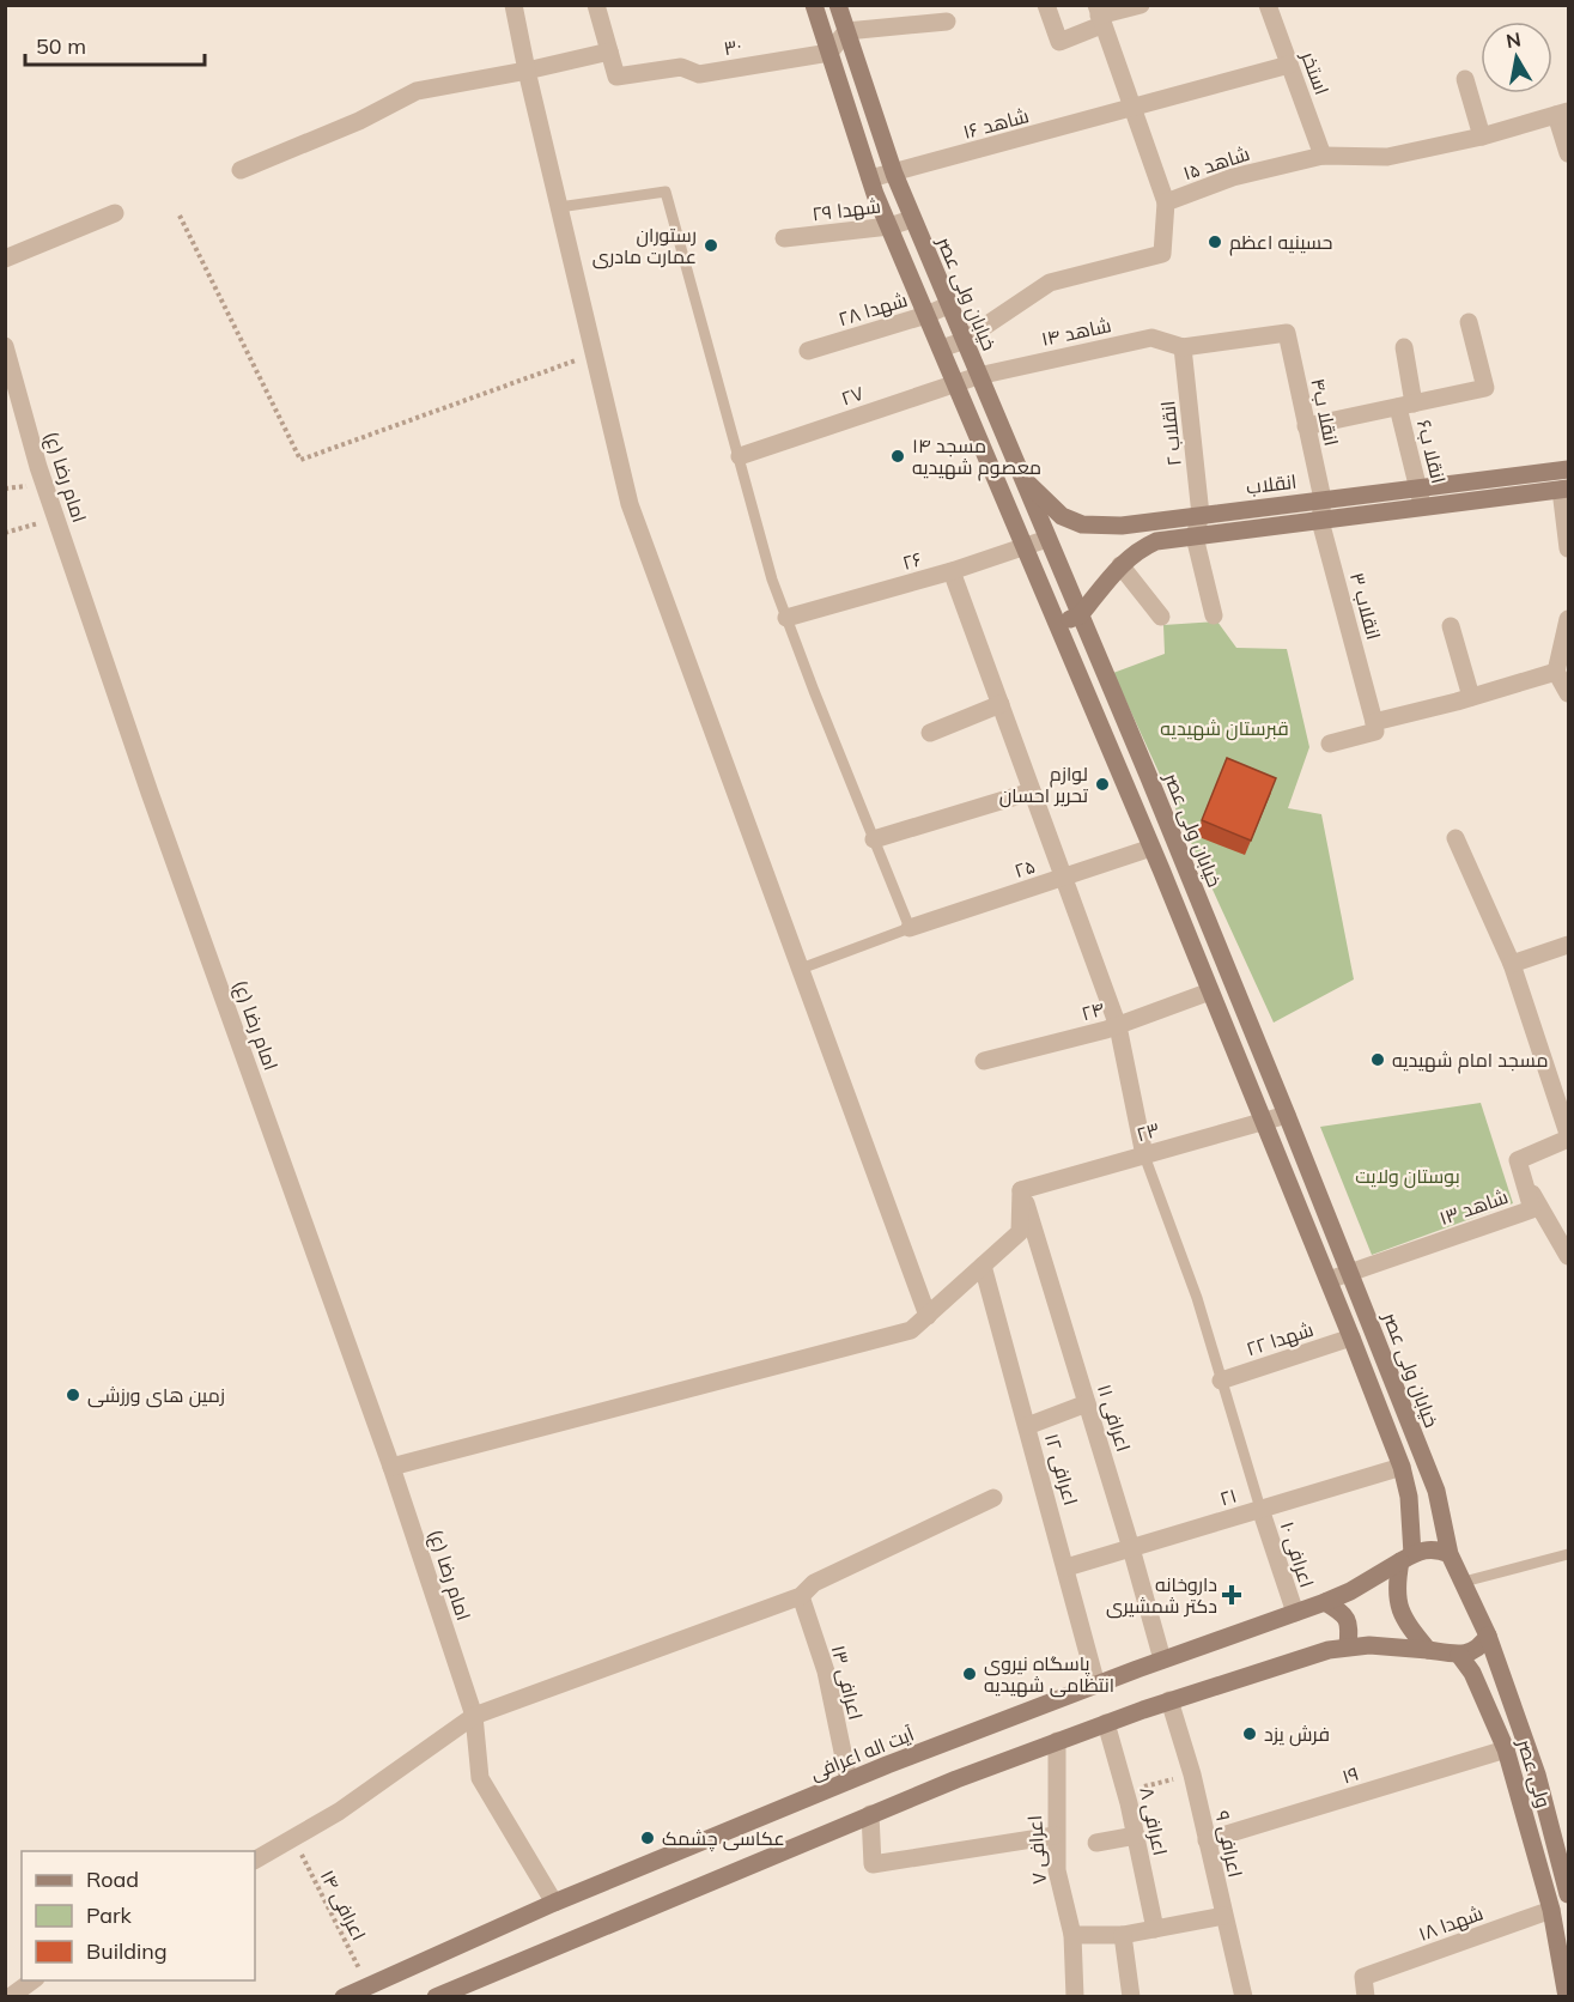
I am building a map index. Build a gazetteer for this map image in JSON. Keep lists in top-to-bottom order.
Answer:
{
  "streets": {
    "main road": [
      "خیابان ولی عصر",
      "انقلاب",
      "آیت اله اعرافی",
      "ولی عصر"
    ],
    "street": [
      "۳۰",
      "استخر",
      "شاهد ۱۶",
      "شاهد ۱۵",
      "شهدا ۲۹",
      "شهدا ۲۸",
      "شاهد ۱۴",
      "۲۷",
      "انقلا ب۴",
      "انقلاب ۲",
      "انقلا ب۶",
      "امام رضا (ع)",
      "۲۶",
      "انقلاب ۳",
      "۲۵",
      "۲۴",
      "۲۳",
      "شاهد ۱۳",
      "شهدا ۲۲",
      "اعرافی ۱۱",
      "اعرافی ۱۲",
      "۲۱",
      "اعرافی ۱۰",
      "اعرافی ۱۳",
      "۱۹",
      "اعرافی ۸",
      "اعرافی ۹",
      "اعرافی ۷",
      "شهدا ۱۸"
    ],
    "path": ["اعرافی ۱۴"]
  },
  "crossings": [
    ["استخر", "شاهد ۱۶"],
    ["استخر", "شاهد ۱۵"],
    ["شاهد ۱۶", "خیابان ولی عصر"],
    ["شاهد ۱۵", "خیابان ولی عصر"],
    ["شهدا ۲۹", "خیابان ولی عصر"],
    ["خیابان ولی عصر", "شهدا ۲۸"],
    ["خیابان ولی عصر", "شاهد ۱۴"],
    ["خیابان ولی عصر", "۲۷"],
    ["خیابان ولی عصر", "انقلاب"],
    ["خیابان ولی عصر", "۲۶"],
    ["خیابان ولی عصر", "۲۳"],
    ["خیابان ولی عصر", "شاهد ۱۳"],
    ["خیابان ولی عصر", "آیت اله اعرافی"],
    ["خیابان ولی عصر", "ولی عصر"],
    ["شاهد ۱۴", "۲۷"],
    ["شاهد ۱۴", "انقلا ب۴"],
    ["شاهد ۱۴", "انقلاب ۲"],
    ["انقلا ب۴", "انقلاب ۲"],
    ["انقلا ب۴", "انقلاب"],
    ["انقلا ب۴", "انقلاب ۳"],
    ["انقلاب ۲", "انقلاب"],
    ["انقلا ب۶", "انقلاب"],
    ["امام رضا (ع)", "آیت اله اعرافی"],
    ["انقلاب", "انقلاب ۳"],
    ["۲۳", "اعرافی ۱۱"],
    ["اعرافی ۱۱", "۲۱"],
    ["اعرافی ۱۱", "آیت اله اعرافی"],
    ["اعرافی ۱۲", "۲۱"],
    ["اعرافی ۱۲", "آیت اله اعرافی"],
    ["۲۱", "اعرافی ۱۰"],
    ["اعرافی ۱۰", "آیت اله اعرافی"],
    ["اعرافی ۱۳", "آیت اله اعرافی"],
    ["آیت اله اعرافی", "ولی عصر"],
    ["آیت اله اعرافی", "اعرافی ۱۴"],
    ["ولی عصر", "۱۹"],
    ["ولی عصر", "شهدا ۱۸"],
    ["۱۹", "اعرافی ۹"]
  ],
  "parks": ["قبرستان شهیدیه", "بوستان ولایت"],
  "places": {
    "other": [
      "حسینیه اعظم",
      "رستوران عمارت مادری",
      "مسجد ۱۴ معصوم شهیدیه",
      "لوازم تحریر احسان",
      "مسجد امام شهیدیه",
      "زمین های ورزشی",
      "پاسگاه نیروی انتظامی شهیدیه",
      "فرش یزد",
      "عکاسی چشمک"
    ],
    "health": ["داروخانه دکتر شمشیری"]
  },
  "legend": ["Road", "Park", "Building"],
  "scale_bar": "50 m",
  "north": "top"
}
